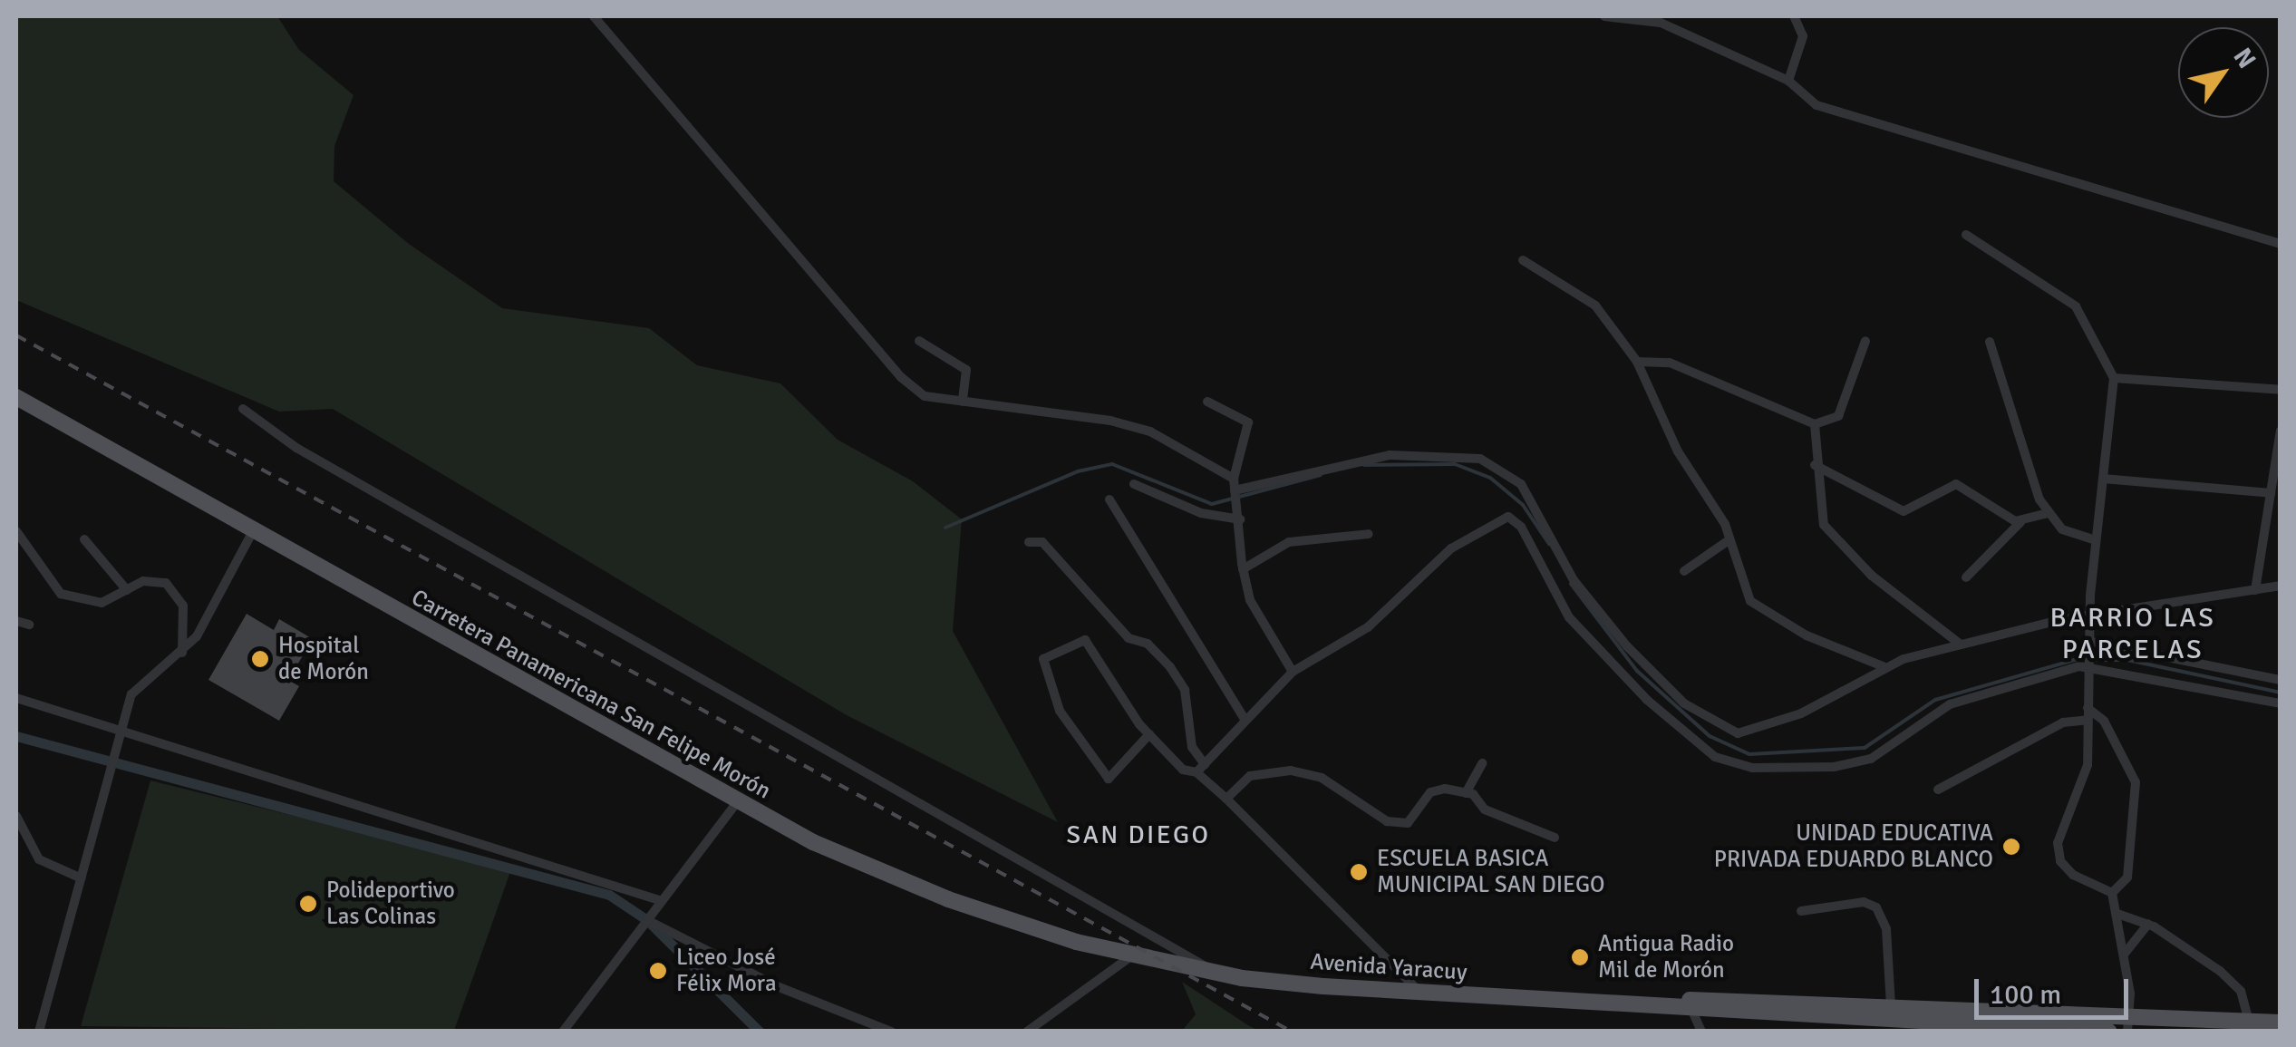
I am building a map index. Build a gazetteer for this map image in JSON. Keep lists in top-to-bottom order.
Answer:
{
  "streets": {
    "main road": ["Carretera Panamericana San Felipe Morón", "Avenida Yaracuy"]
  },
  "crossings": [
    ["Carretera Panamericana San Felipe Morón", "Avenida Yaracuy"]
  ],
  "districts": ["BARRIO LAS PARCELAS", "SAN DIEGO"],
  "places": [
    "Hospital de Morón",
    "UNIDAD EDUCATIVA PRIVADA EDUARDO BLANCO",
    "ESCUELA BASICA MUNICIPAL SAN DIEGO",
    "Polideportivo Las Colinas",
    "Antigua Radio Mil de Morón",
    "Liceo José Félix Mora"
  ],
  "scale_bar": "100 m",
  "north": "top right"
}
